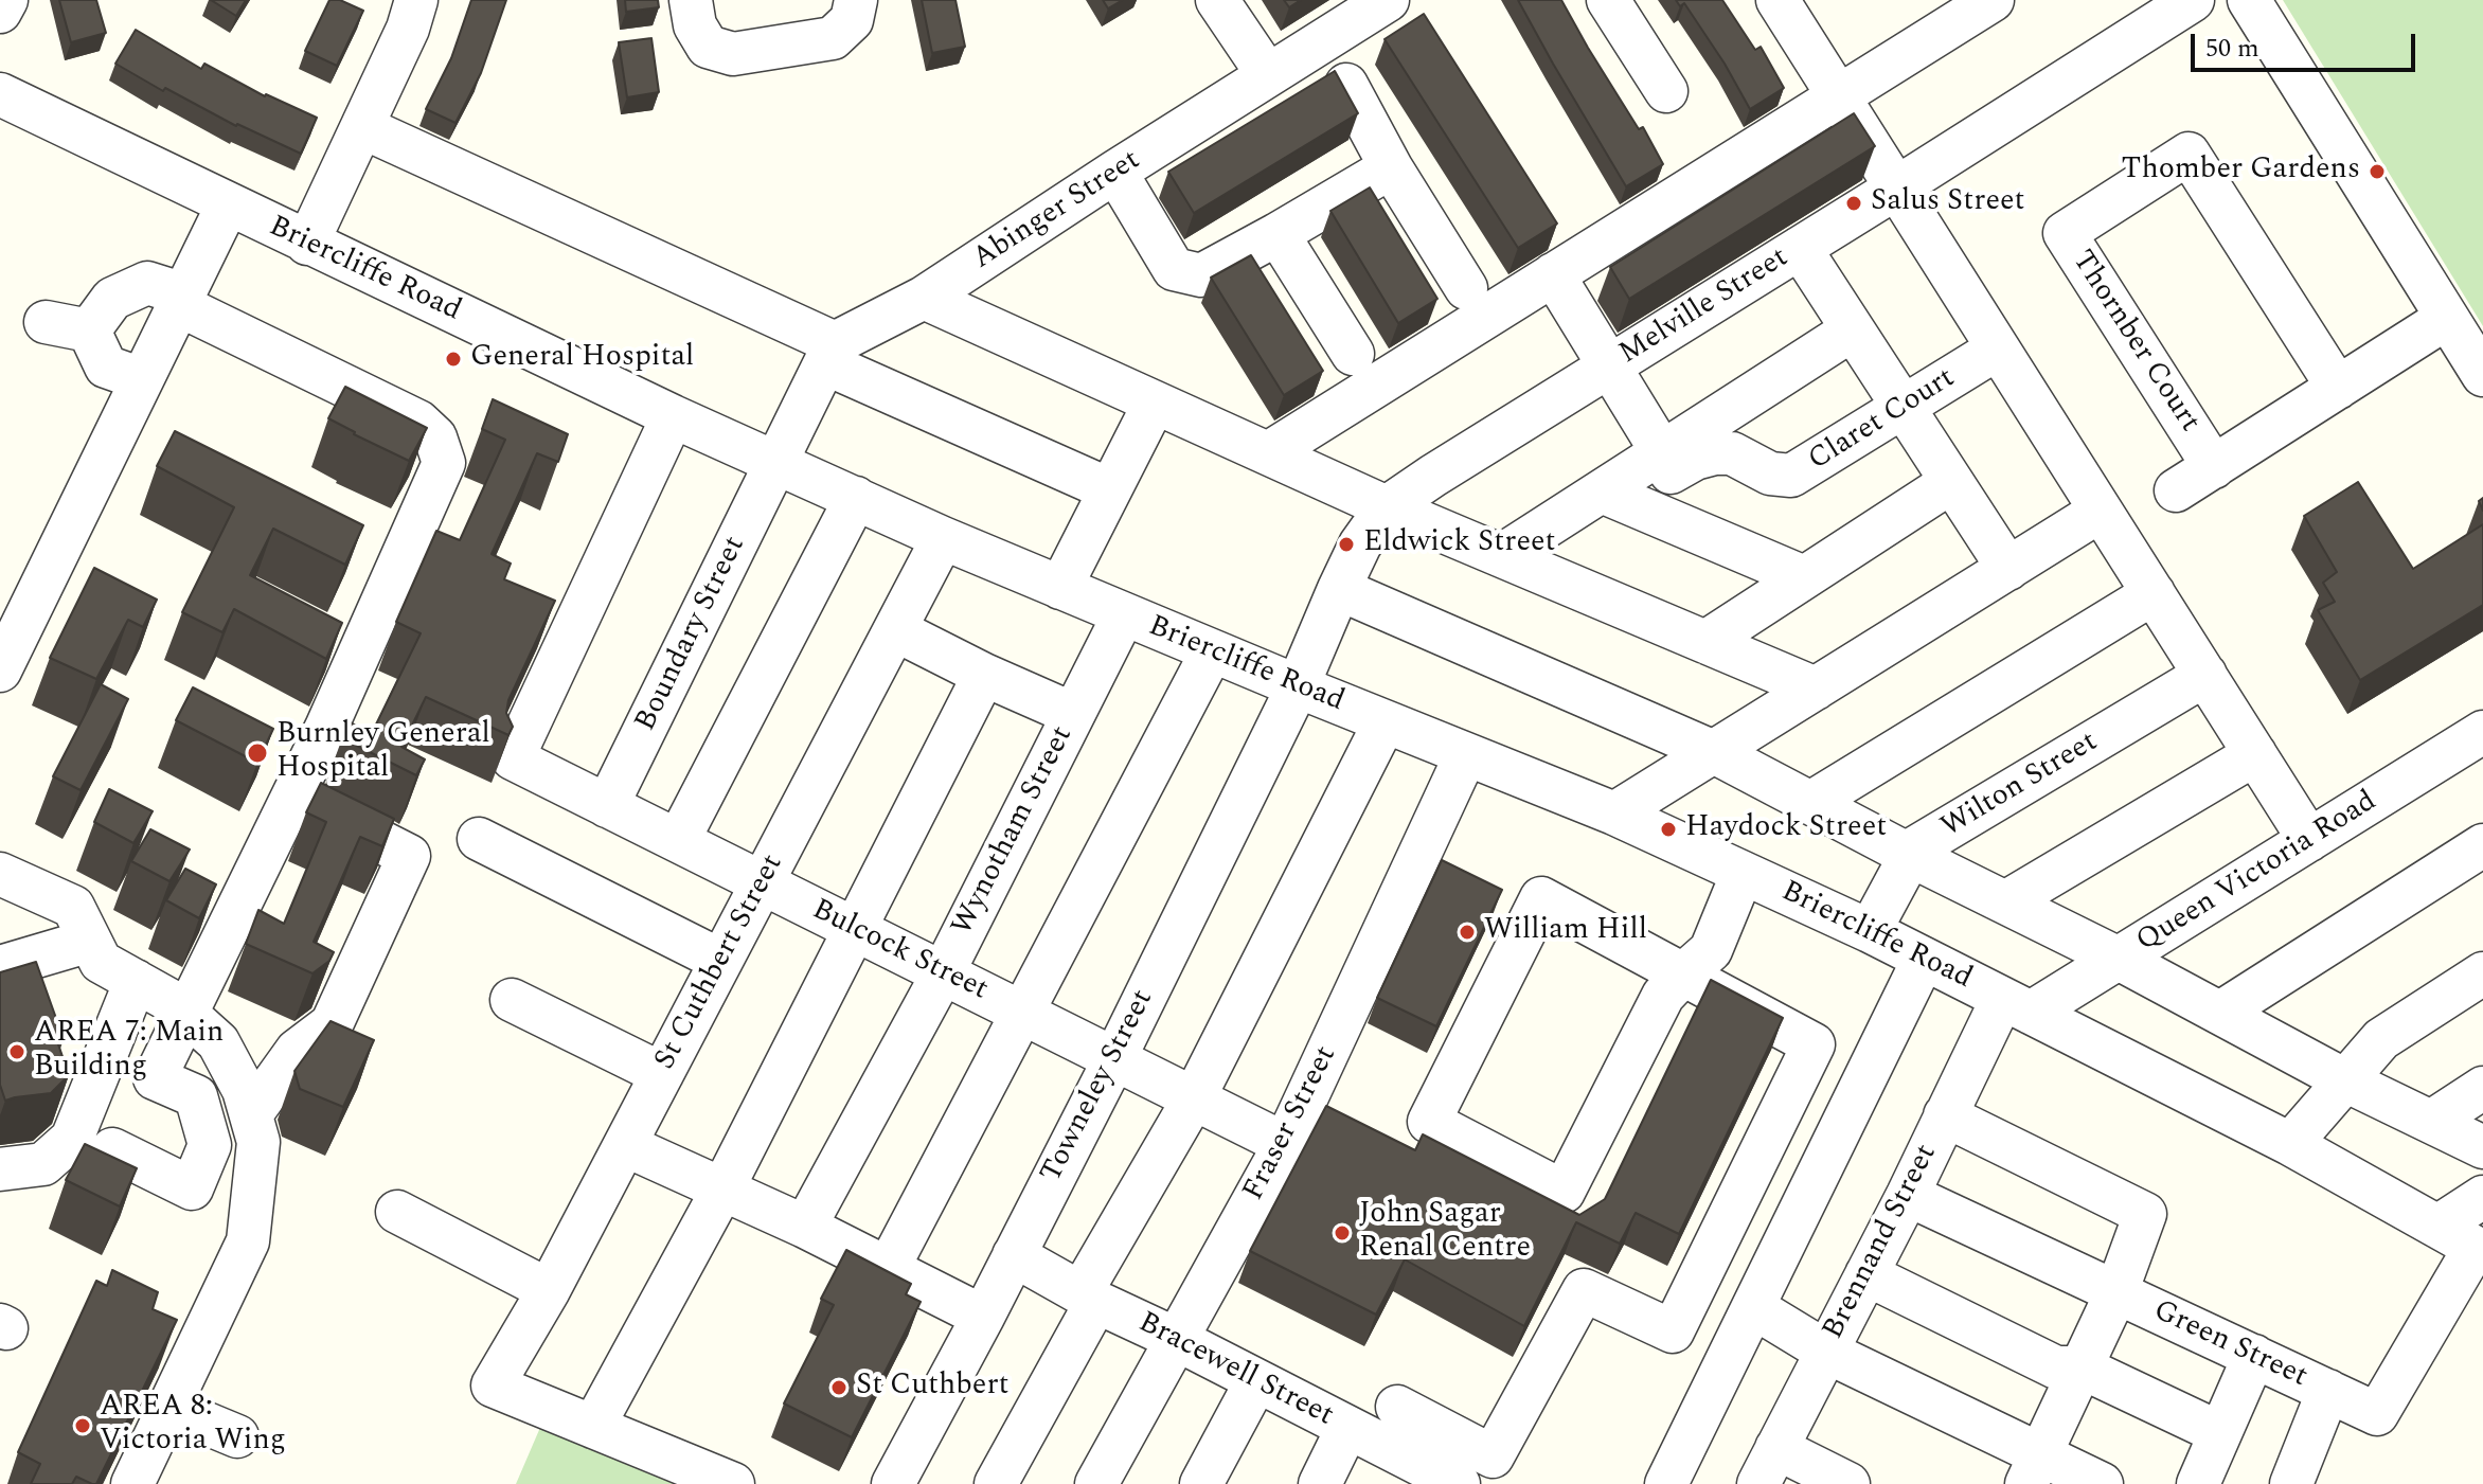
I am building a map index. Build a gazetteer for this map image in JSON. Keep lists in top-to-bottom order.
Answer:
{
  "streets": {
    "street": [
      "Abinger Street",
      "Briercliffe Road",
      "Melville Street",
      "Thornber Court",
      "Claret Court",
      "Boundary Street",
      "Wilton Street",
      "Wynotham Street",
      "Queen Victoria Road",
      "Bulcock Street",
      "St Cuthbert Street",
      "Towneley Street",
      "Fraser Street",
      "Brennand Street",
      "Green Street",
      "Bracewell Street"
    ]
  },
  "crossings": [
    ["Briercliffe Road", "Melville Street"],
    ["Briercliffe Road", "Boundary Street"],
    ["Briercliffe Road", "Wilton Street"],
    ["Briercliffe Road", "Wynotham Street"],
    ["Briercliffe Road", "Queen Victoria Road"],
    ["Briercliffe Road", "Bulcock Street"],
    ["Briercliffe Road", "St Cuthbert Street"],
    ["Briercliffe Road", "Towneley Street"],
    ["Briercliffe Road", "Fraser Street"],
    ["Briercliffe Road", "Brennand Street"],
    ["Briercliffe Road", "Green Street"],
    ["Melville Street", "Towneley Street"],
    ["Boundary Street", "Bulcock Street"],
    ["Wynotham Street", "Bulcock Street"],
    ["Queen Victoria Road", "Brennand Street"],
    ["Bulcock Street", "St Cuthbert Street"],
    ["Bulcock Street", "Towneley Street"],
    ["Bulcock Street", "Fraser Street"],
    ["Towneley Street", "Bracewell Street"],
    ["Fraser Street", "Bracewell Street"],
    ["Brennand Street", "Green Street"]
  ],
  "places": [
    "Thomber Gardens",
    "Salus Street",
    "General Hospital",
    "Eldwick Street",
    "Burnley General Hospital",
    "Haydock Street",
    "William Hill",
    "AREA 7: Main Building",
    "John Sagar Renal Centre",
    "St Cuthbert",
    "AREA 8: Victoria Wing"
  ],
  "scale_bar": "50 m"
}
